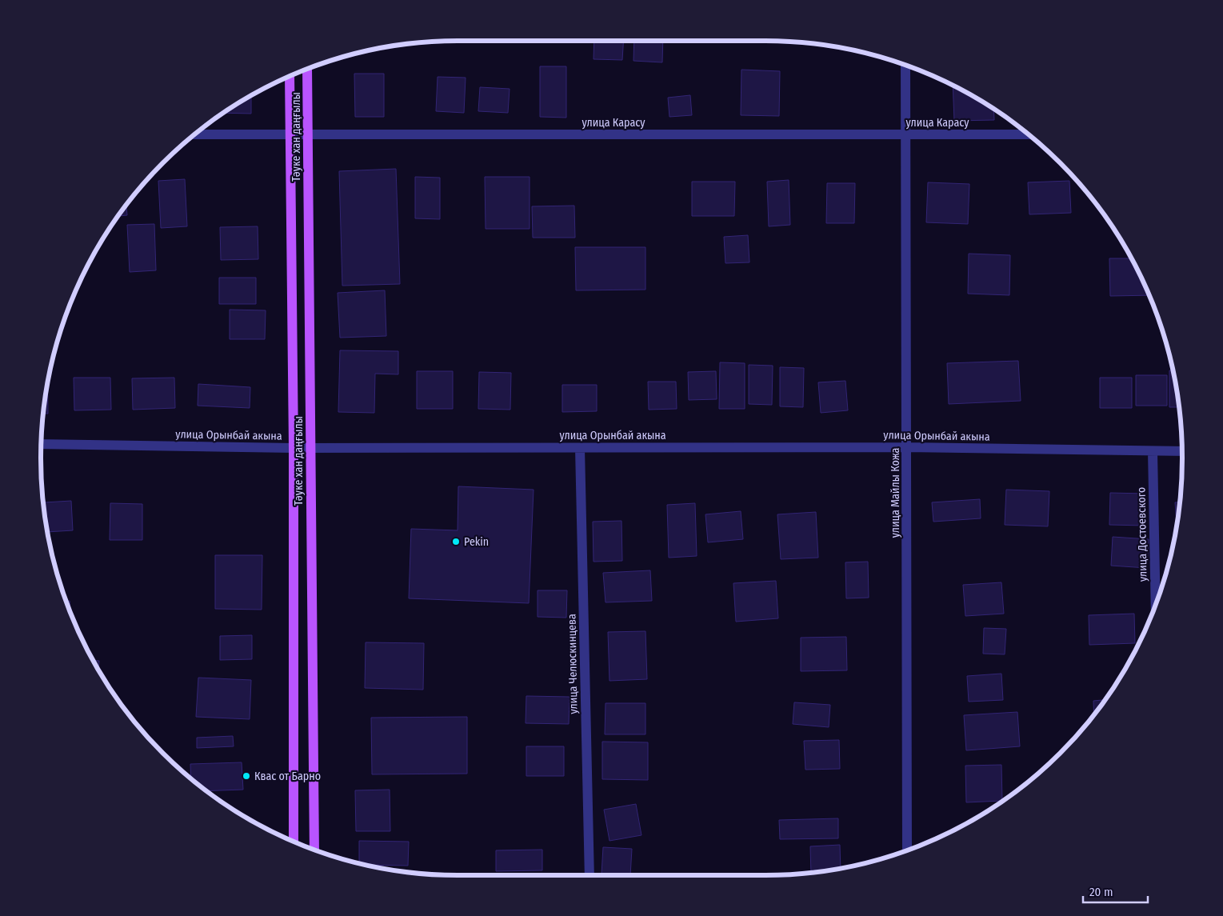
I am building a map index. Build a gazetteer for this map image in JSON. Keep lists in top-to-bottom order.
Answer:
{
  "streets": {
    "main road": ["Тәуке хан даңғылы"],
    "street": [
      "улица Карасу",
      "улица Орынбай акына",
      "улица Майлы Кожа",
      "улица Достоевского",
      "улица Челюскинцева"
    ]
  },
  "crossings": [
    ["улица Карасу", "Тәуке хан даңғылы"],
    ["улица Карасу", "улица Майлы Кожа"],
    ["Тәуке хан даңғылы", "улица Орынбай акына"],
    ["улица Орынбай акына", "улица Майлы Кожа"],
    ["улица Орынбай акына", "улица Достоевского"],
    ["улица Орынбай акына", "улица Челюскинцева"]
  ],
  "places": ["Pekin", "Квас от Барно"],
  "scale_bar": "20 m"
}
